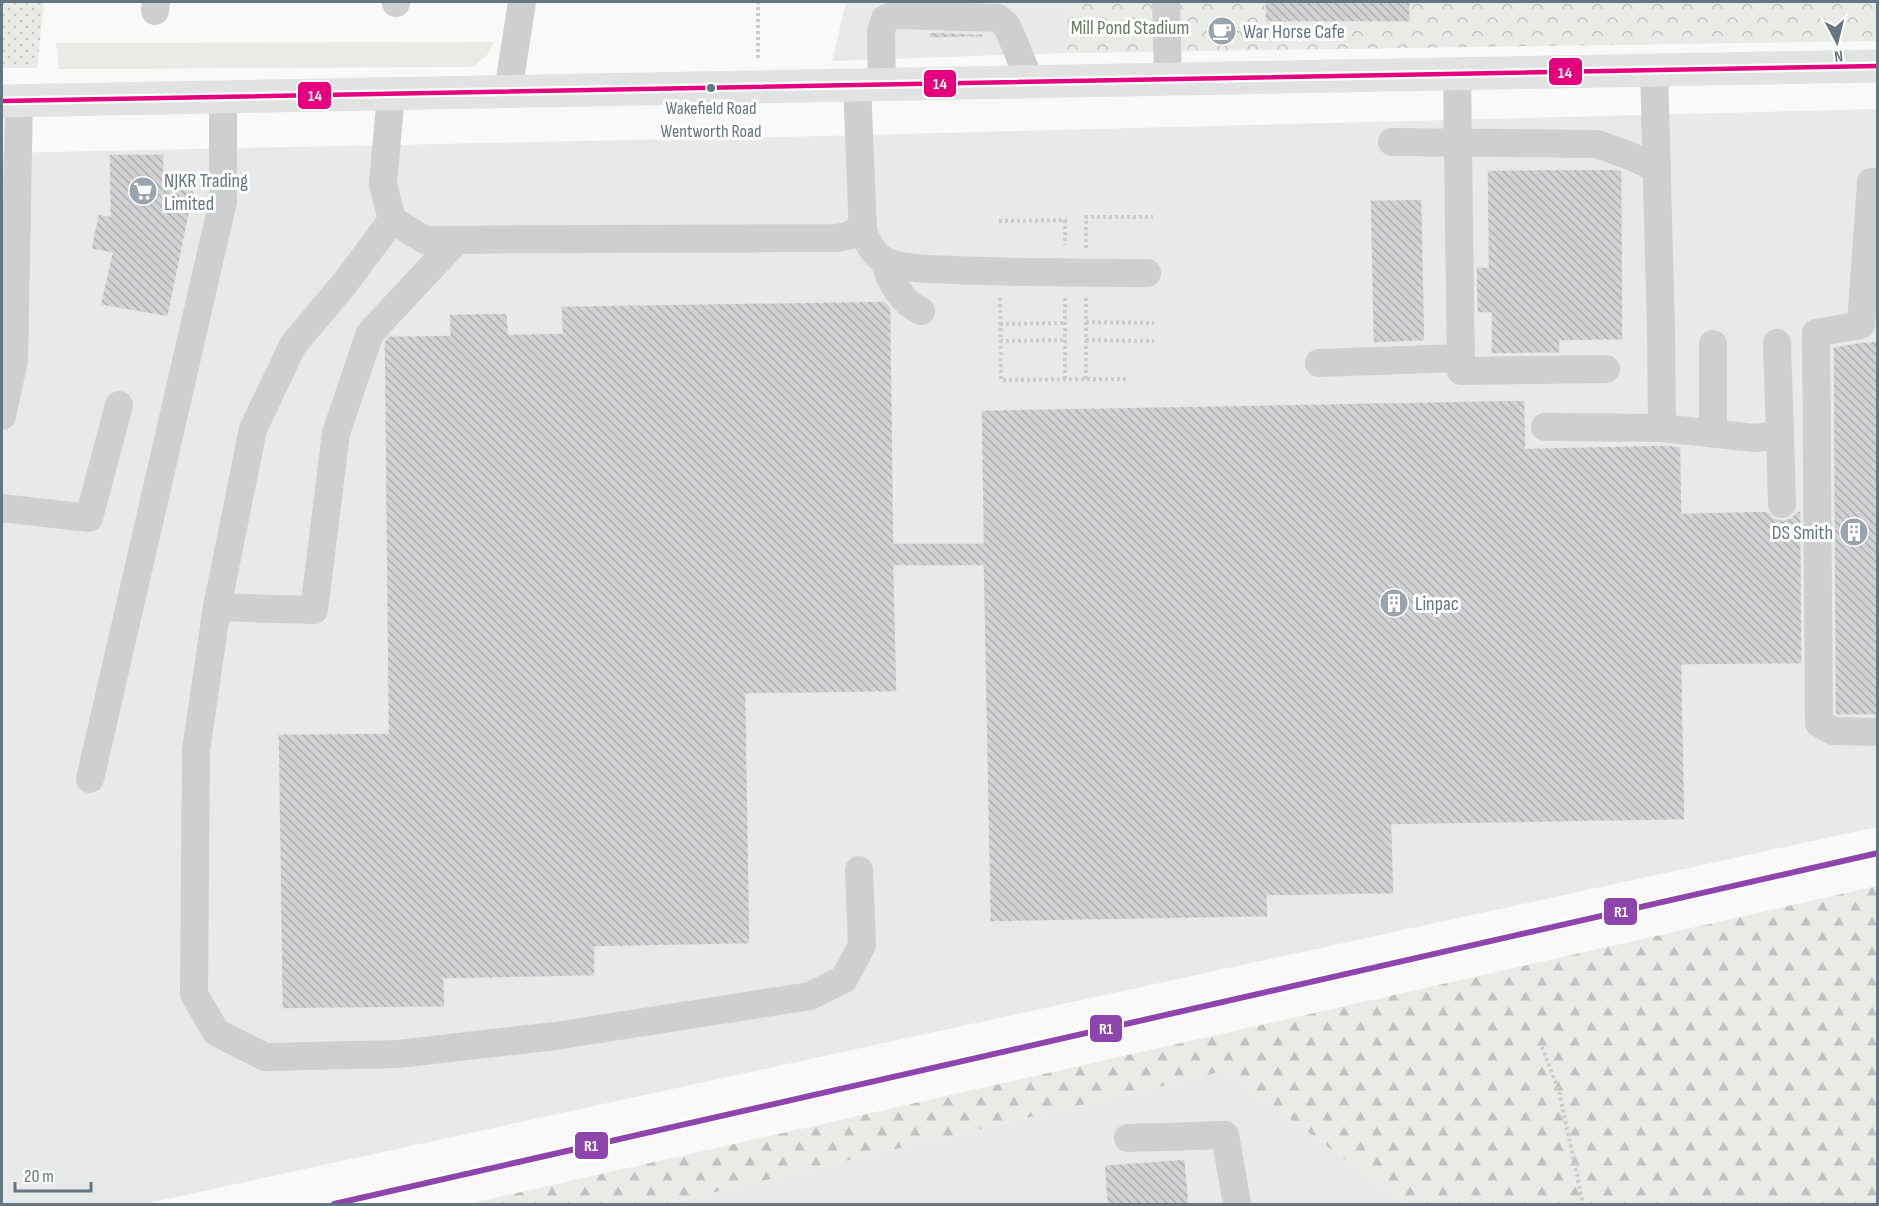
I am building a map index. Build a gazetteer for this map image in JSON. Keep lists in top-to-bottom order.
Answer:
{
  "parks": ["Mill Pond Stadium"],
  "places": {
    "cafe": ["War Horse Cafe"],
    "other": ["Wakefield Road Wentworth Road"],
    "supermarket": ["NJKR Trading Limited"],
    "building": ["DS Smith", "Linpac"]
  },
  "lines": ["transit line 14", "transit line R1"],
  "scale_bar": "20 m",
  "north": "bottom"
}
